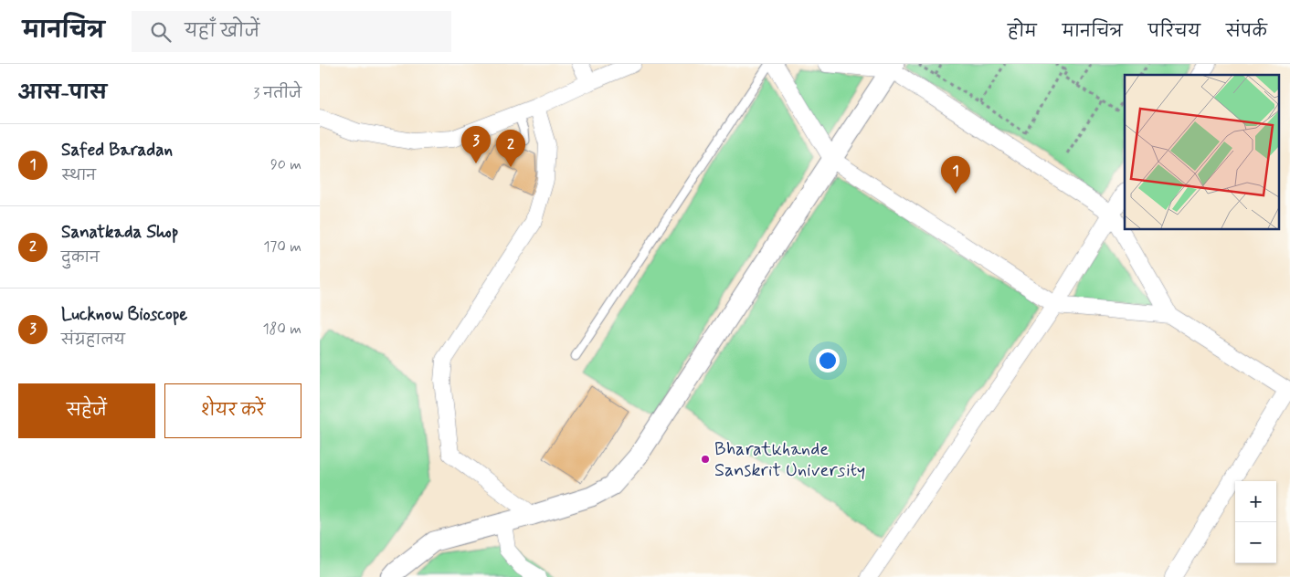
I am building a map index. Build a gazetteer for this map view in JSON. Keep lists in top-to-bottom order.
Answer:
{
  "places": ["Bharatkhande Sanskrit University"],
  "page": {
    "header": "मानचित्र",
    "search": "यहाँ खोजें",
    "nav": [
      "होम",
      "मानचित्र",
      "परिचय",
      "संपर्क"
    ],
    "heading": ["आस-पास", "3 नतीजे"],
    "list": [
      {
        "mark": "1",
        "name": "Safed Baradan",
        "note": "स्थान",
        "value": "90 m"
      },
      {
        "mark": "2",
        "name": "Sanatkada Shop",
        "note": "दुकान",
        "value": "170 m"
      },
      {
        "mark": "3",
        "name": "Lucknow Bioscope",
        "note": "संग्रहालय",
        "value": "180 m"
      }
    ],
    "pins": ["3", "2", "1"],
    "buttons": ["सहेजें", "शेयर करें"],
    "map_buttons": ["+", "−"]
  }
}
